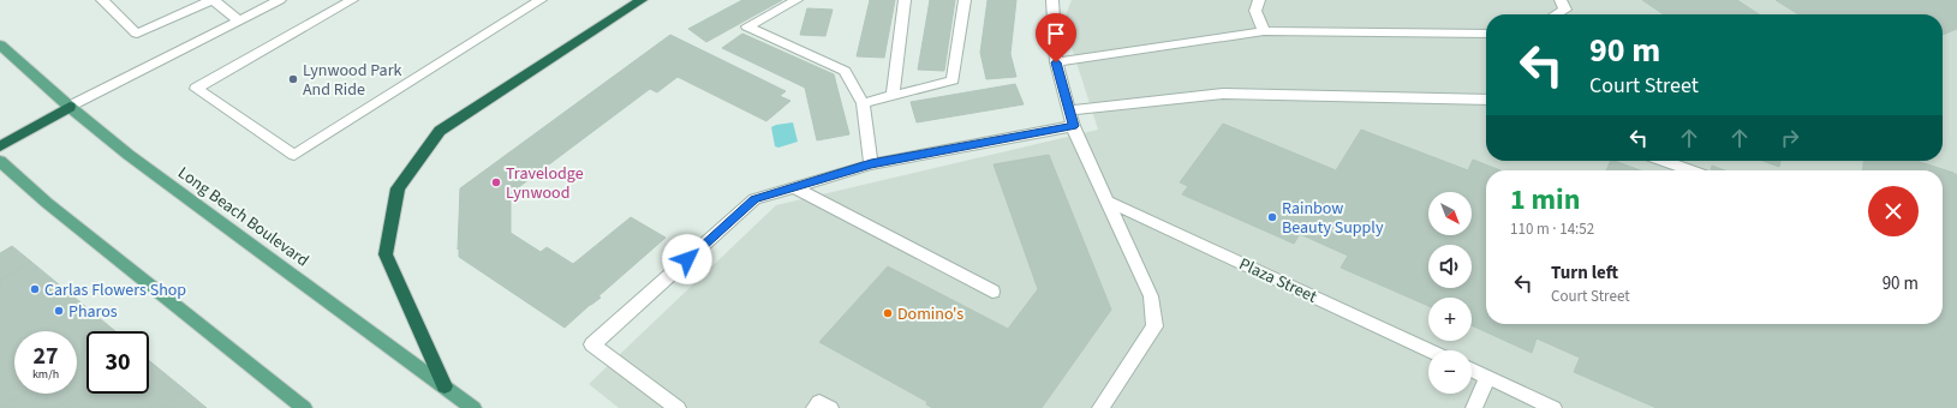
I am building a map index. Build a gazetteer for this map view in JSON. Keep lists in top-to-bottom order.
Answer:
{
  "streets": {
    "main road": ["Long Beach Boulevard"],
    "street": ["Plaza Street"]
  },
  "places": [
    "Lynwood Park And Ride",
    "Travelodge Lynwood",
    "Rainbow Beauty Supply",
    "Carlas Flowers Shop",
    "Pharos",
    "Domino's"
  ],
  "north": "bottom right",
  "page": {
    "turn": ["90 m", "Court Street"],
    "heading": ["1 min", "110 m · 14:52"],
    "map_buttons": ["+", "−"],
    "list": [
      {
        "name": "Turn left",
        "note": "Court Street",
        "value": "90 m"
      }
    ],
    "speed": "27 km/h",
    "limit": "30"
  }
}
